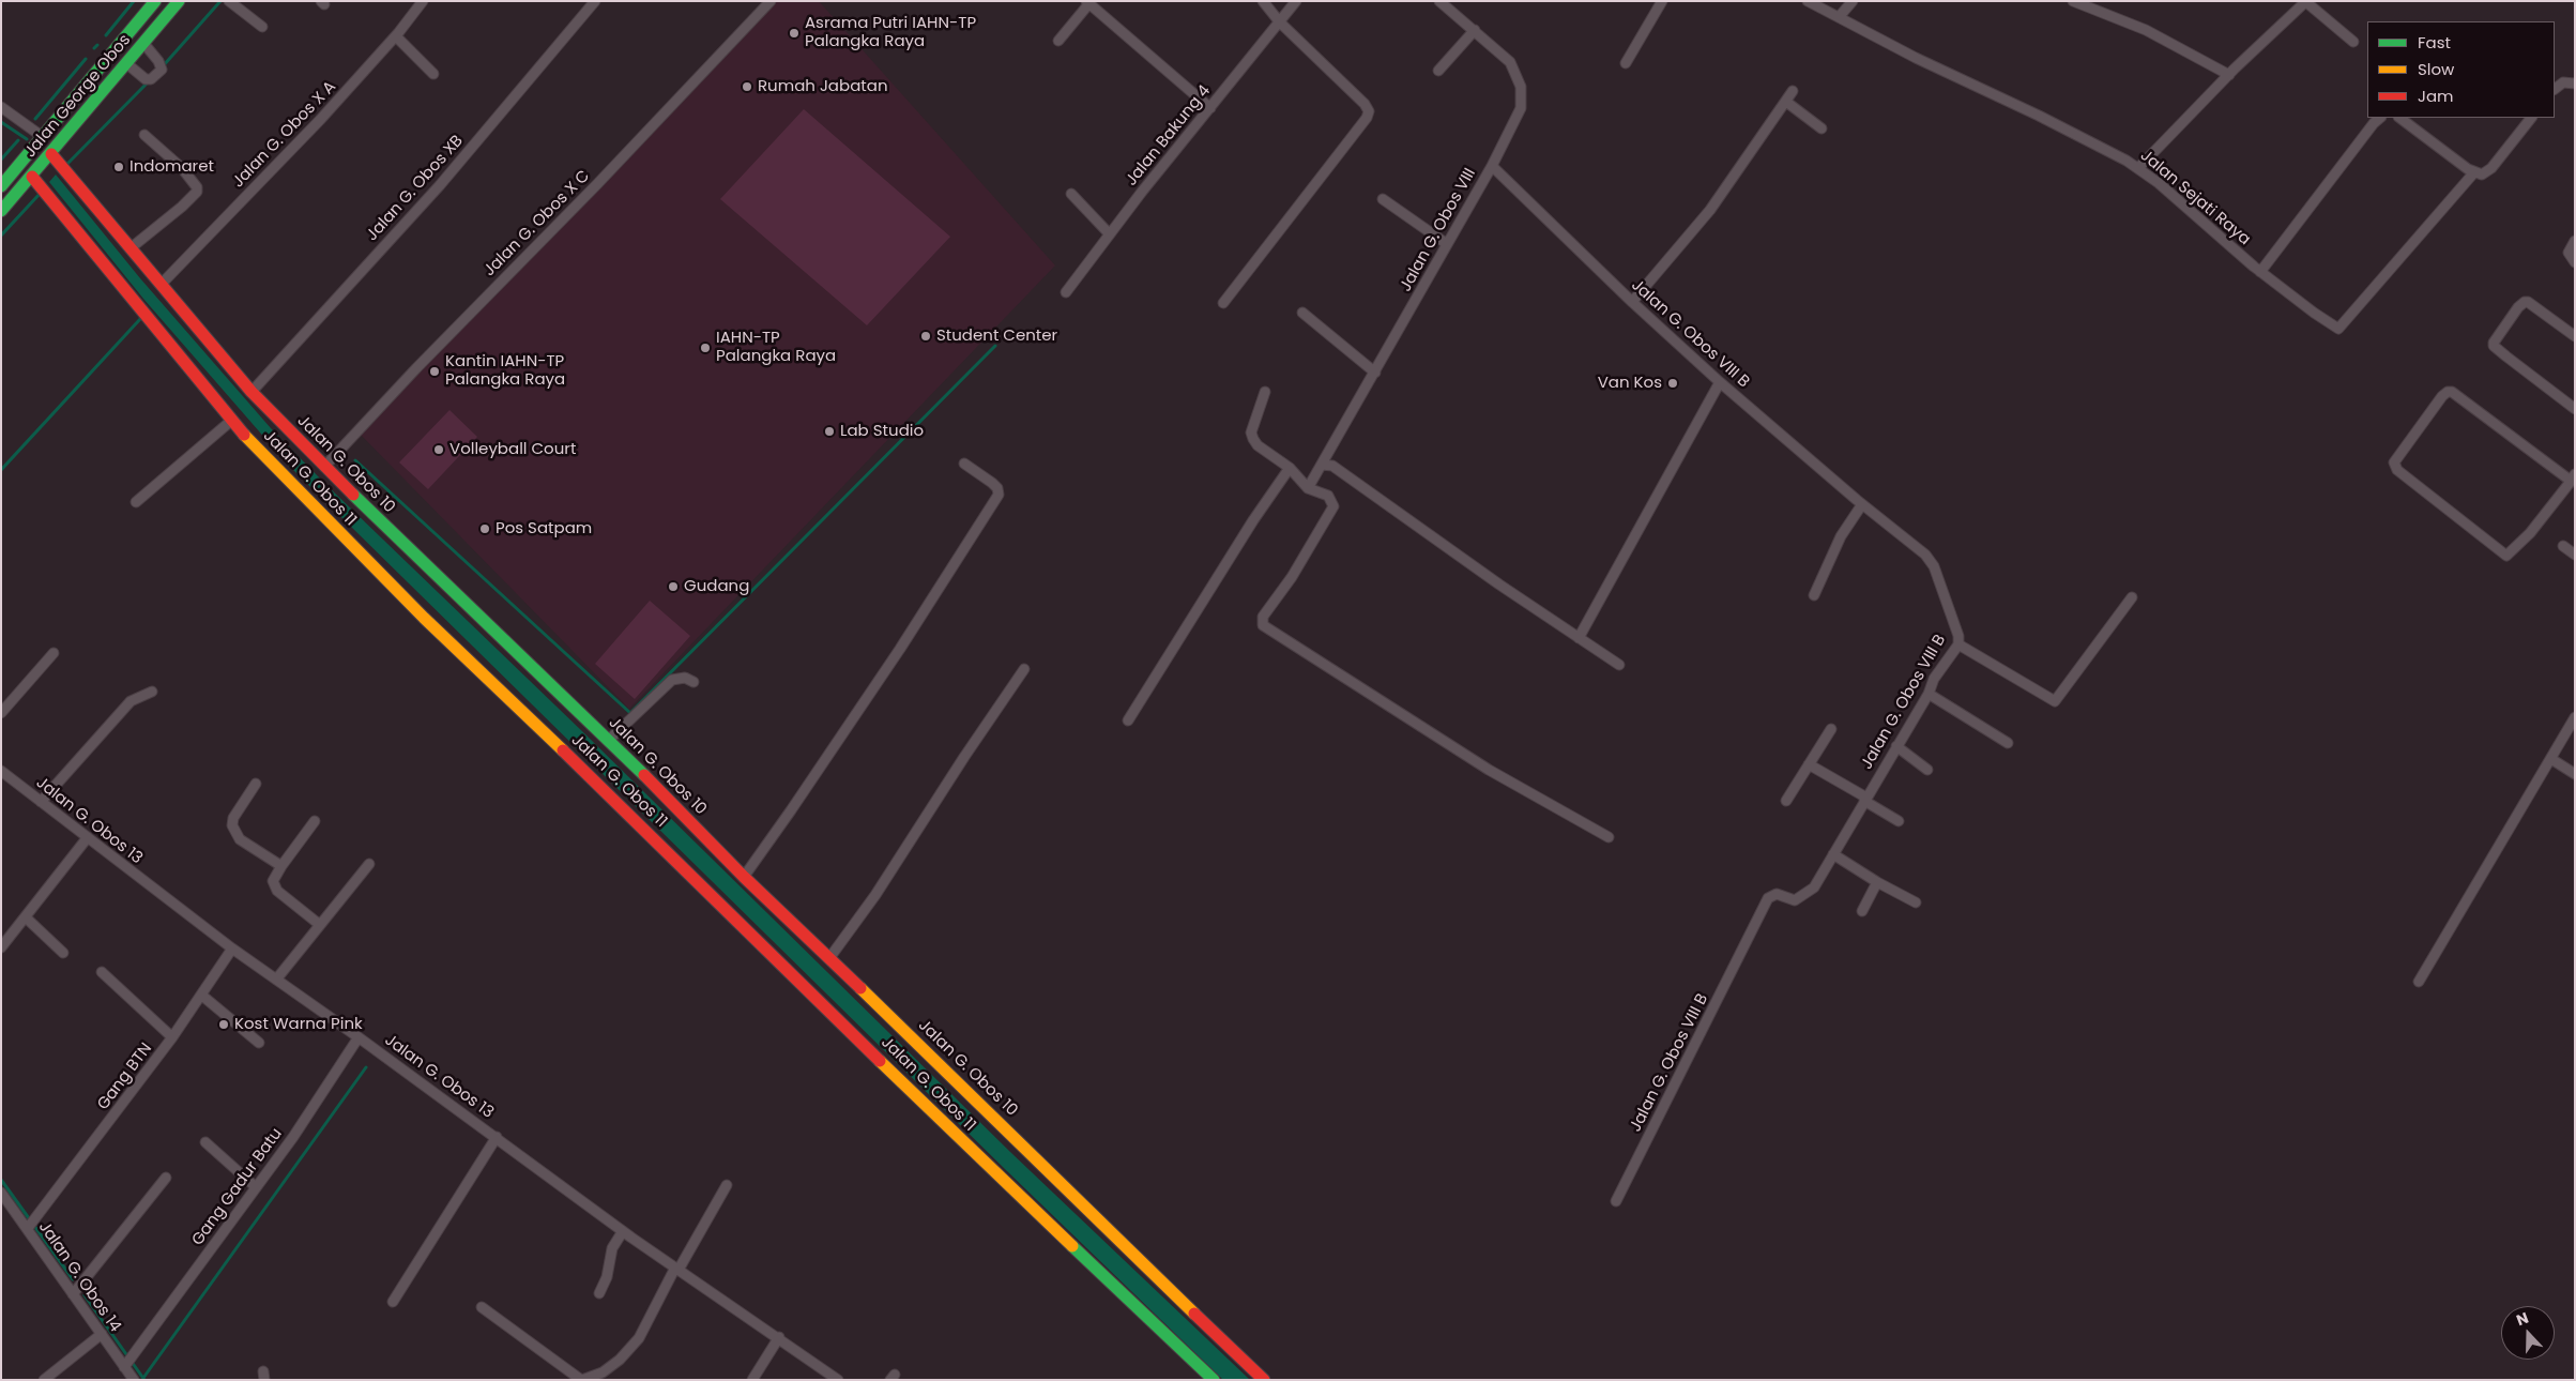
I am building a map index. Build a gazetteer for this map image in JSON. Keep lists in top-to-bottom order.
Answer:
{
  "streets": {
    "street": [
      "Jalan George Obos",
      "Jalan G. Obos X A",
      "Jalan Bakung 4",
      "Jalan G. Obos XB",
      "Jalan Sejati Raya",
      "Jalan G. Obos X C",
      "Jalan G. Obos VIII",
      "Jalan G. Obos VIII B",
      "Jalan G. Obos 10",
      "Jalan G. Obos 11",
      "Jalan G. Obos 13",
      "Gang BTN",
      "Gang Gadur Batu",
      "Jalan G. Obos 14"
    ]
  },
  "crossings": [
    ["Jalan George Obos", "Jalan G. Obos 10"],
    ["Jalan George Obos", "Jalan G. Obos 11"],
    ["Jalan G. Obos X A", "Jalan G. Obos 10"],
    ["Jalan G. Obos XB", "Jalan G. Obos 10"],
    ["Jalan G. Obos X C", "Jalan G. Obos 10"],
    ["Jalan G. Obos VIII", "Jalan G. Obos VIII B"],
    ["Jalan G. Obos 13", "Gang BTN"],
    ["Jalan G. Obos 13", "Gang Gadur Batu"],
    ["Gang BTN", "Jalan G. Obos 14"],
    ["Gang Gadur Batu", "Jalan G. Obos 14"]
  ],
  "places": [
    "Asrama Putri IAHN-TP Palangka Raya",
    "Rumah Jabatan",
    "Indomaret",
    "Student Center",
    "IAHN-TP Palangka Raya",
    "Kantin IAHN-TP Palangka Raya",
    "Van Kos",
    "Lab Studio",
    "Volleyball Court",
    "Pos Satpam",
    "Gudang",
    "Kost Warna Pink"
  ],
  "legend": ["Fast", "Slow", "Jam"],
  "north": "top"
}
